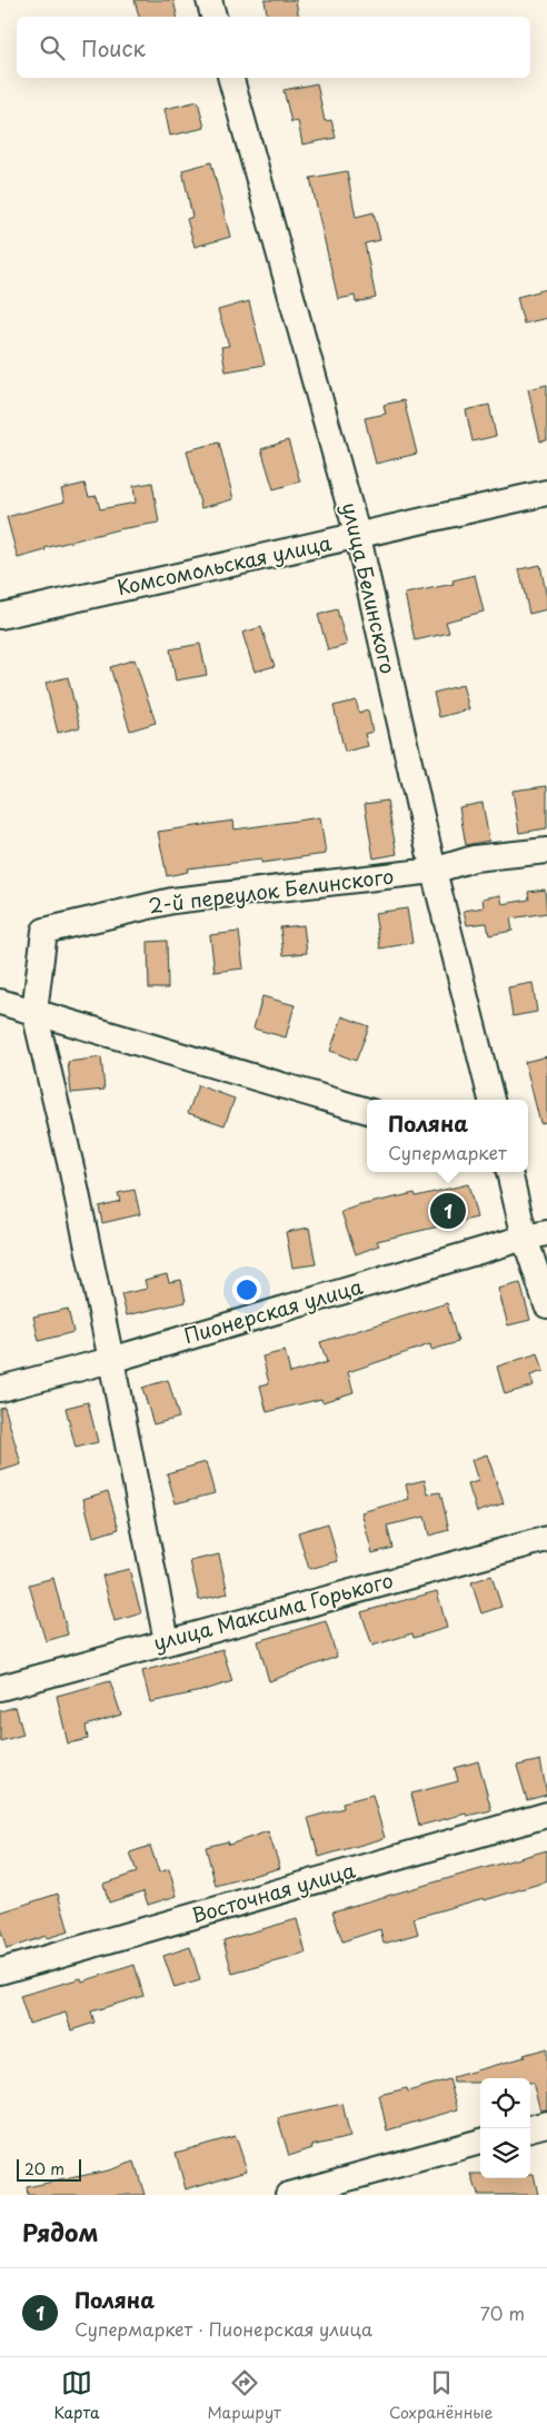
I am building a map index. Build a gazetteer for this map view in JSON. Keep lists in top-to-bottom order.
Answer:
{
  "streets": {
    "street": [
      "Комсомольская улица",
      "улица Белинского",
      "2-й переулок Белинского",
      "Пионерская улица",
      "улица Максима Горького",
      "Восточная улица"
    ]
  },
  "crossings": [
    ["Комсомольская улица", "улица Белинского"],
    ["улица Белинского", "2-й переулок Белинского"],
    ["2-й переулок Белинского", "Пионерская улица"],
    ["2-й переулок Белинского", "улица Максима Горького"]
  ],
  "scale_bar": "20 m",
  "page": {
    "search": "Поиск",
    "popup": ["Поляна", "Супермаркет"],
    "pins": "1",
    "scale": "20 m",
    "heading": "Рядом",
    "list": [
      {
        "mark": "1",
        "name": "Поляна",
        "note": "Супермаркет · Пионерская улица",
        "value": "70 m"
      }
    ],
    "nav": ["Карта", "Маршрут", "Сохранённые"]
  }
}
